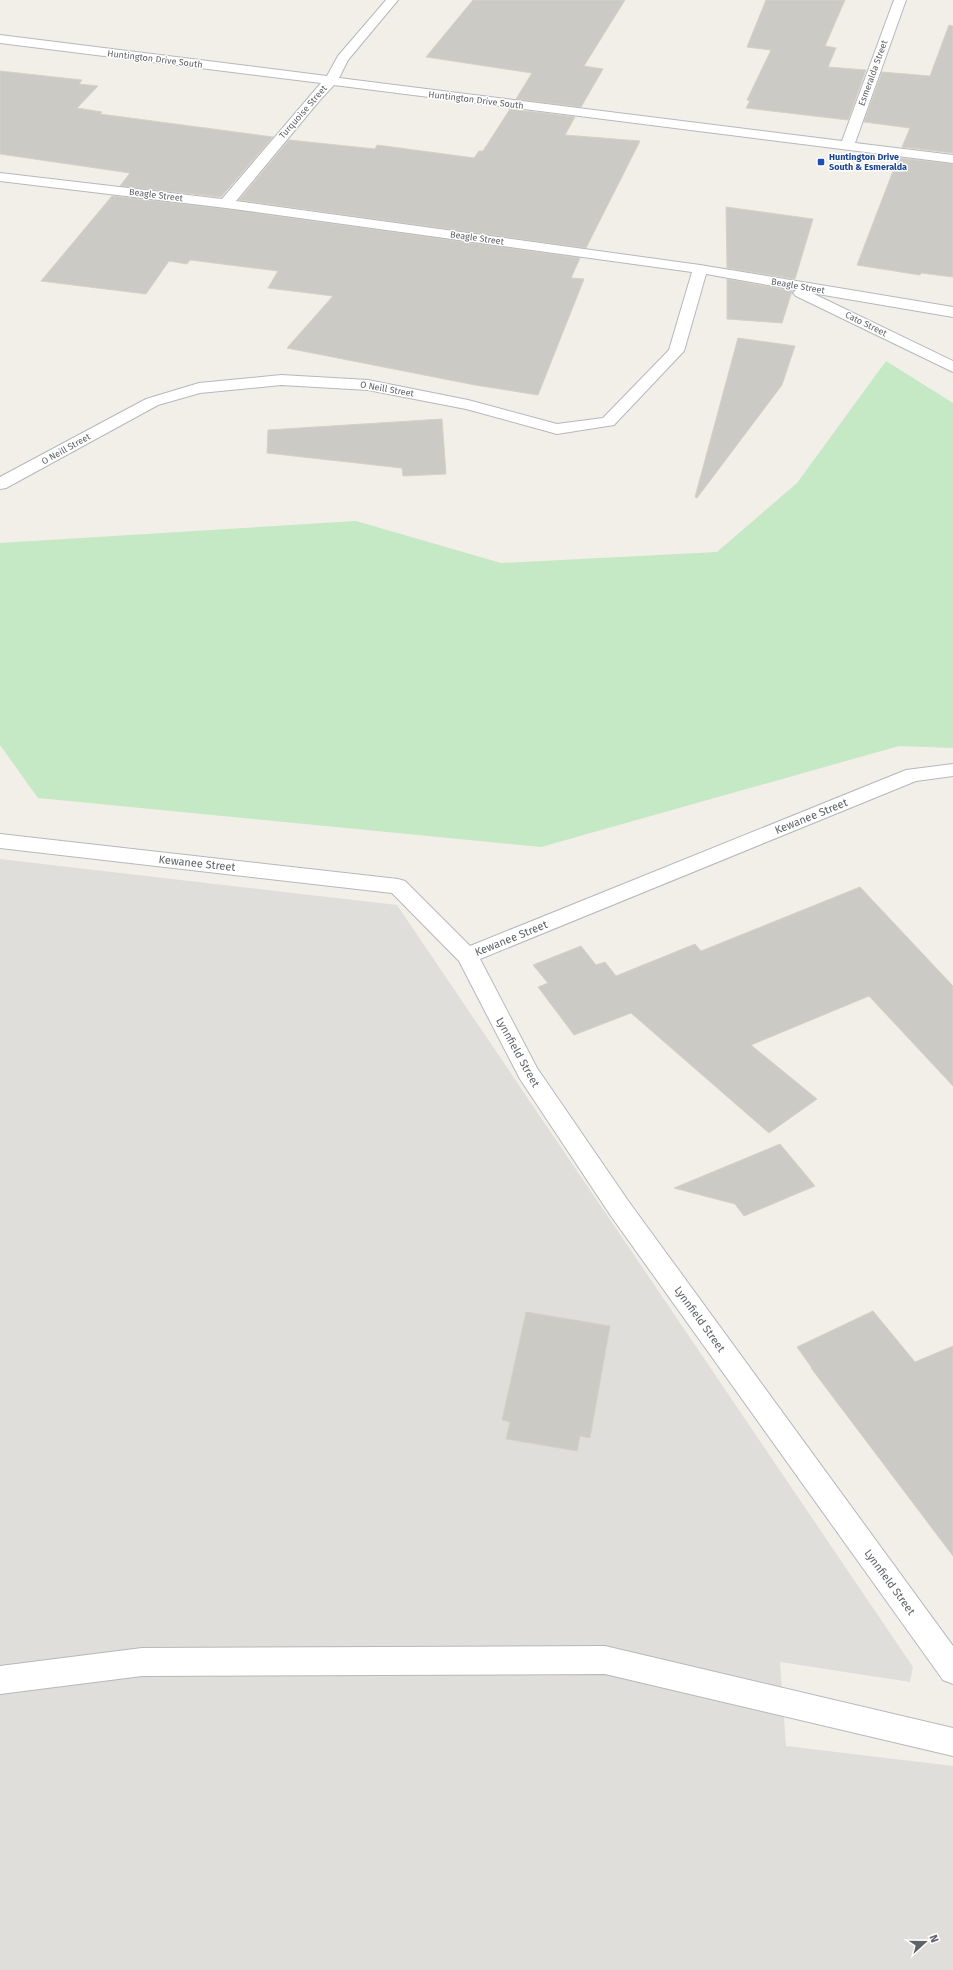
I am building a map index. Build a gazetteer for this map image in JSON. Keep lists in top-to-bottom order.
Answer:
{
  "streets": {
    "street": [
      "Huntington Drive South",
      "Esmeralda Street",
      "Turquoise Street",
      "Beagle Street",
      "Cato Street",
      "O Neill Street",
      "Kewanee Street",
      "Lynnfield Street"
    ]
  },
  "crossings": [
    ["Huntington Drive South", "Esmeralda Street"],
    ["Huntington Drive South", "Turquoise Street"],
    ["Turquoise Street", "Beagle Street"],
    ["Beagle Street", "Cato Street"],
    ["Beagle Street", "O Neill Street"],
    ["Kewanee Street", "Lynnfield Street"]
  ],
  "places": {
    "transit": ["Huntington Drive South & Esmeralda"]
  },
  "north": "right"
}
